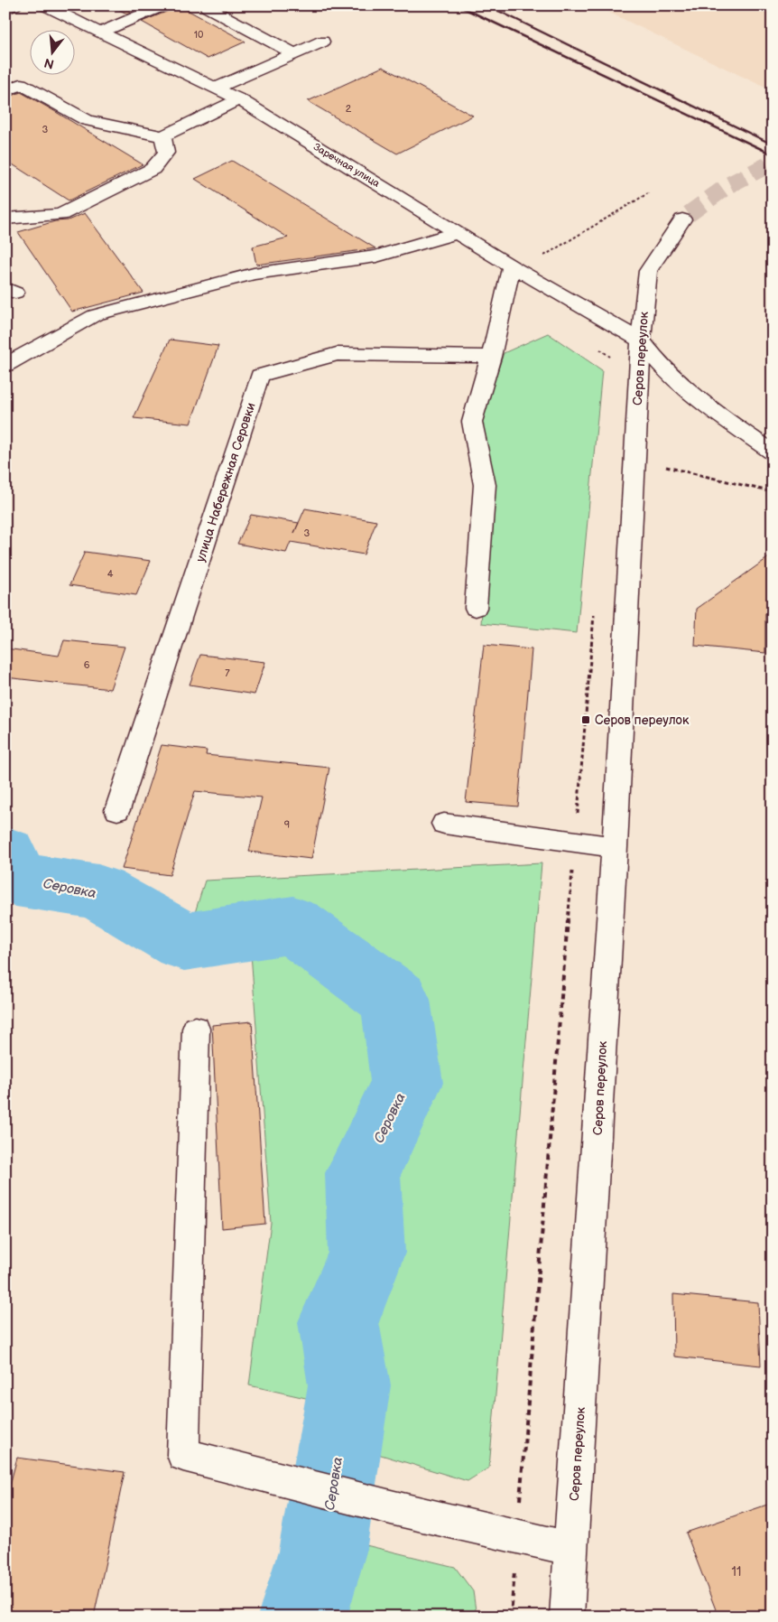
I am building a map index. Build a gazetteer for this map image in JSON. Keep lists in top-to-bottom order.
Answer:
{
  "streets": {
    "street": ["Заречная улица", "Серов переулок", "улица Набережная Серовки"]
  },
  "crossings": [
    ["Заречная улица", "Серов переулок"]
  ],
  "water": ["Серовка"],
  "places": {
    "transit": ["Серов переулок"]
  },
  "house_numbers": [
    "10",
    "2",
    "3",
    "3",
    "4",
    "6",
    "7",
    "9",
    "11"
  ],
  "north": "bottom"
}
